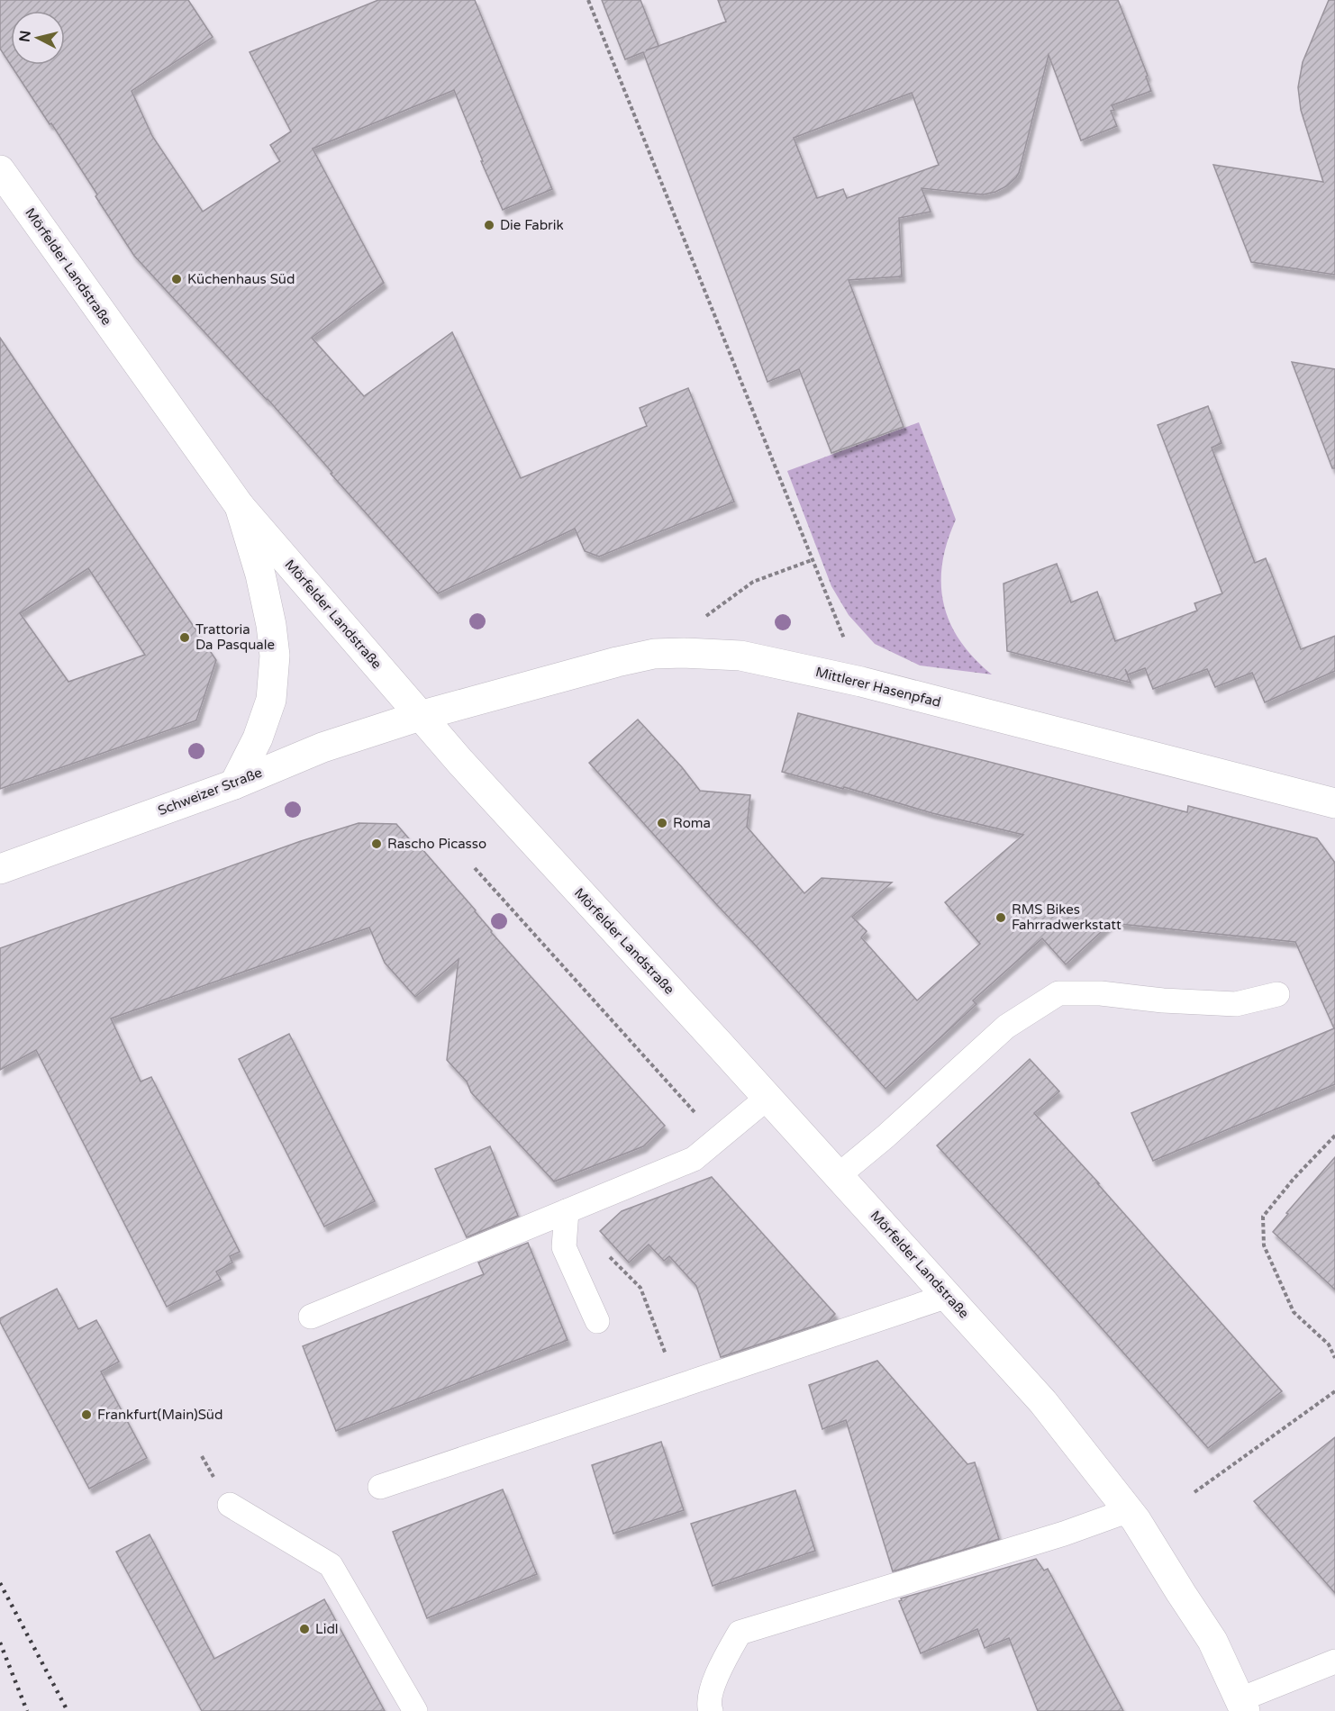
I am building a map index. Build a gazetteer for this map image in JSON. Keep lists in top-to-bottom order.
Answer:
{
  "streets": {
    "main road": ["Mörfelder Landstraße", "Mittlerer Hasenpfad", "Schweizer Straße"]
  },
  "crossings": [
    ["Mörfelder Landstraße", "Mittlerer Hasenpfad"],
    ["Mörfelder Landstraße", "Schweizer Straße"],
    ["Mittlerer Hasenpfad", "Schweizer Straße"]
  ],
  "places": [
    "Die Fabrik",
    "Küchenhaus Süd",
    "Trattoria Da Pasquale",
    "Roma",
    "Rascho Picasso",
    "RMS Bikes Fahrradwerkstatt",
    "Frankfurt(Main)Süd",
    "Lidl"
  ],
  "north": "left"
}
